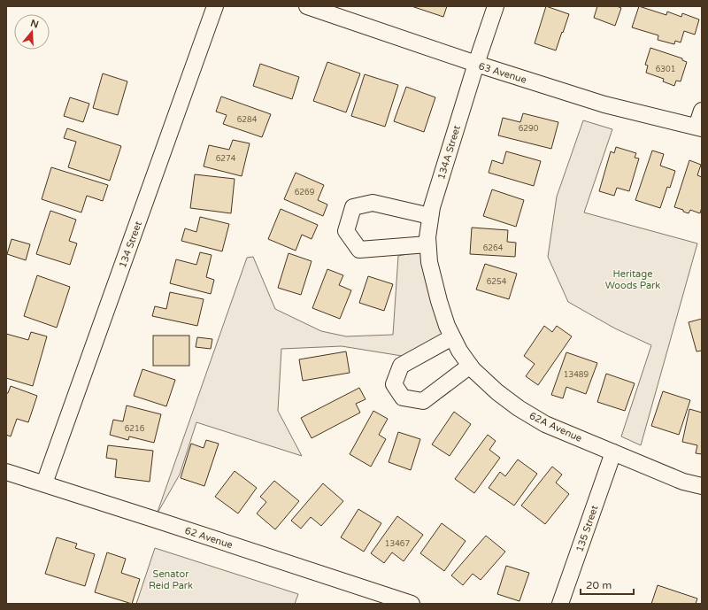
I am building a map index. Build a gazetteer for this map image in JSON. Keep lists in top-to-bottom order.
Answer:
{
  "streets": {
    "street": [
      "63 Avenue",
      "134A Street",
      "134 Street",
      "62A Avenue",
      "135 Street",
      "62 Avenue"
    ]
  },
  "crossings": [
    ["63 Avenue", "134A Street"],
    ["134A Street", "62A Avenue"],
    ["134 Street", "62 Avenue"],
    ["62A Avenue", "135 Street"]
  ],
  "parks": ["Heritage Woods Park", "Senator Reid Park"],
  "house_numbers": [
    "6301",
    "6284",
    "6290",
    "6274",
    "6269",
    "6264",
    "6254",
    "13489",
    "6216",
    "13467"
  ],
  "scale_bar": "20 m",
  "north": "top"
}
